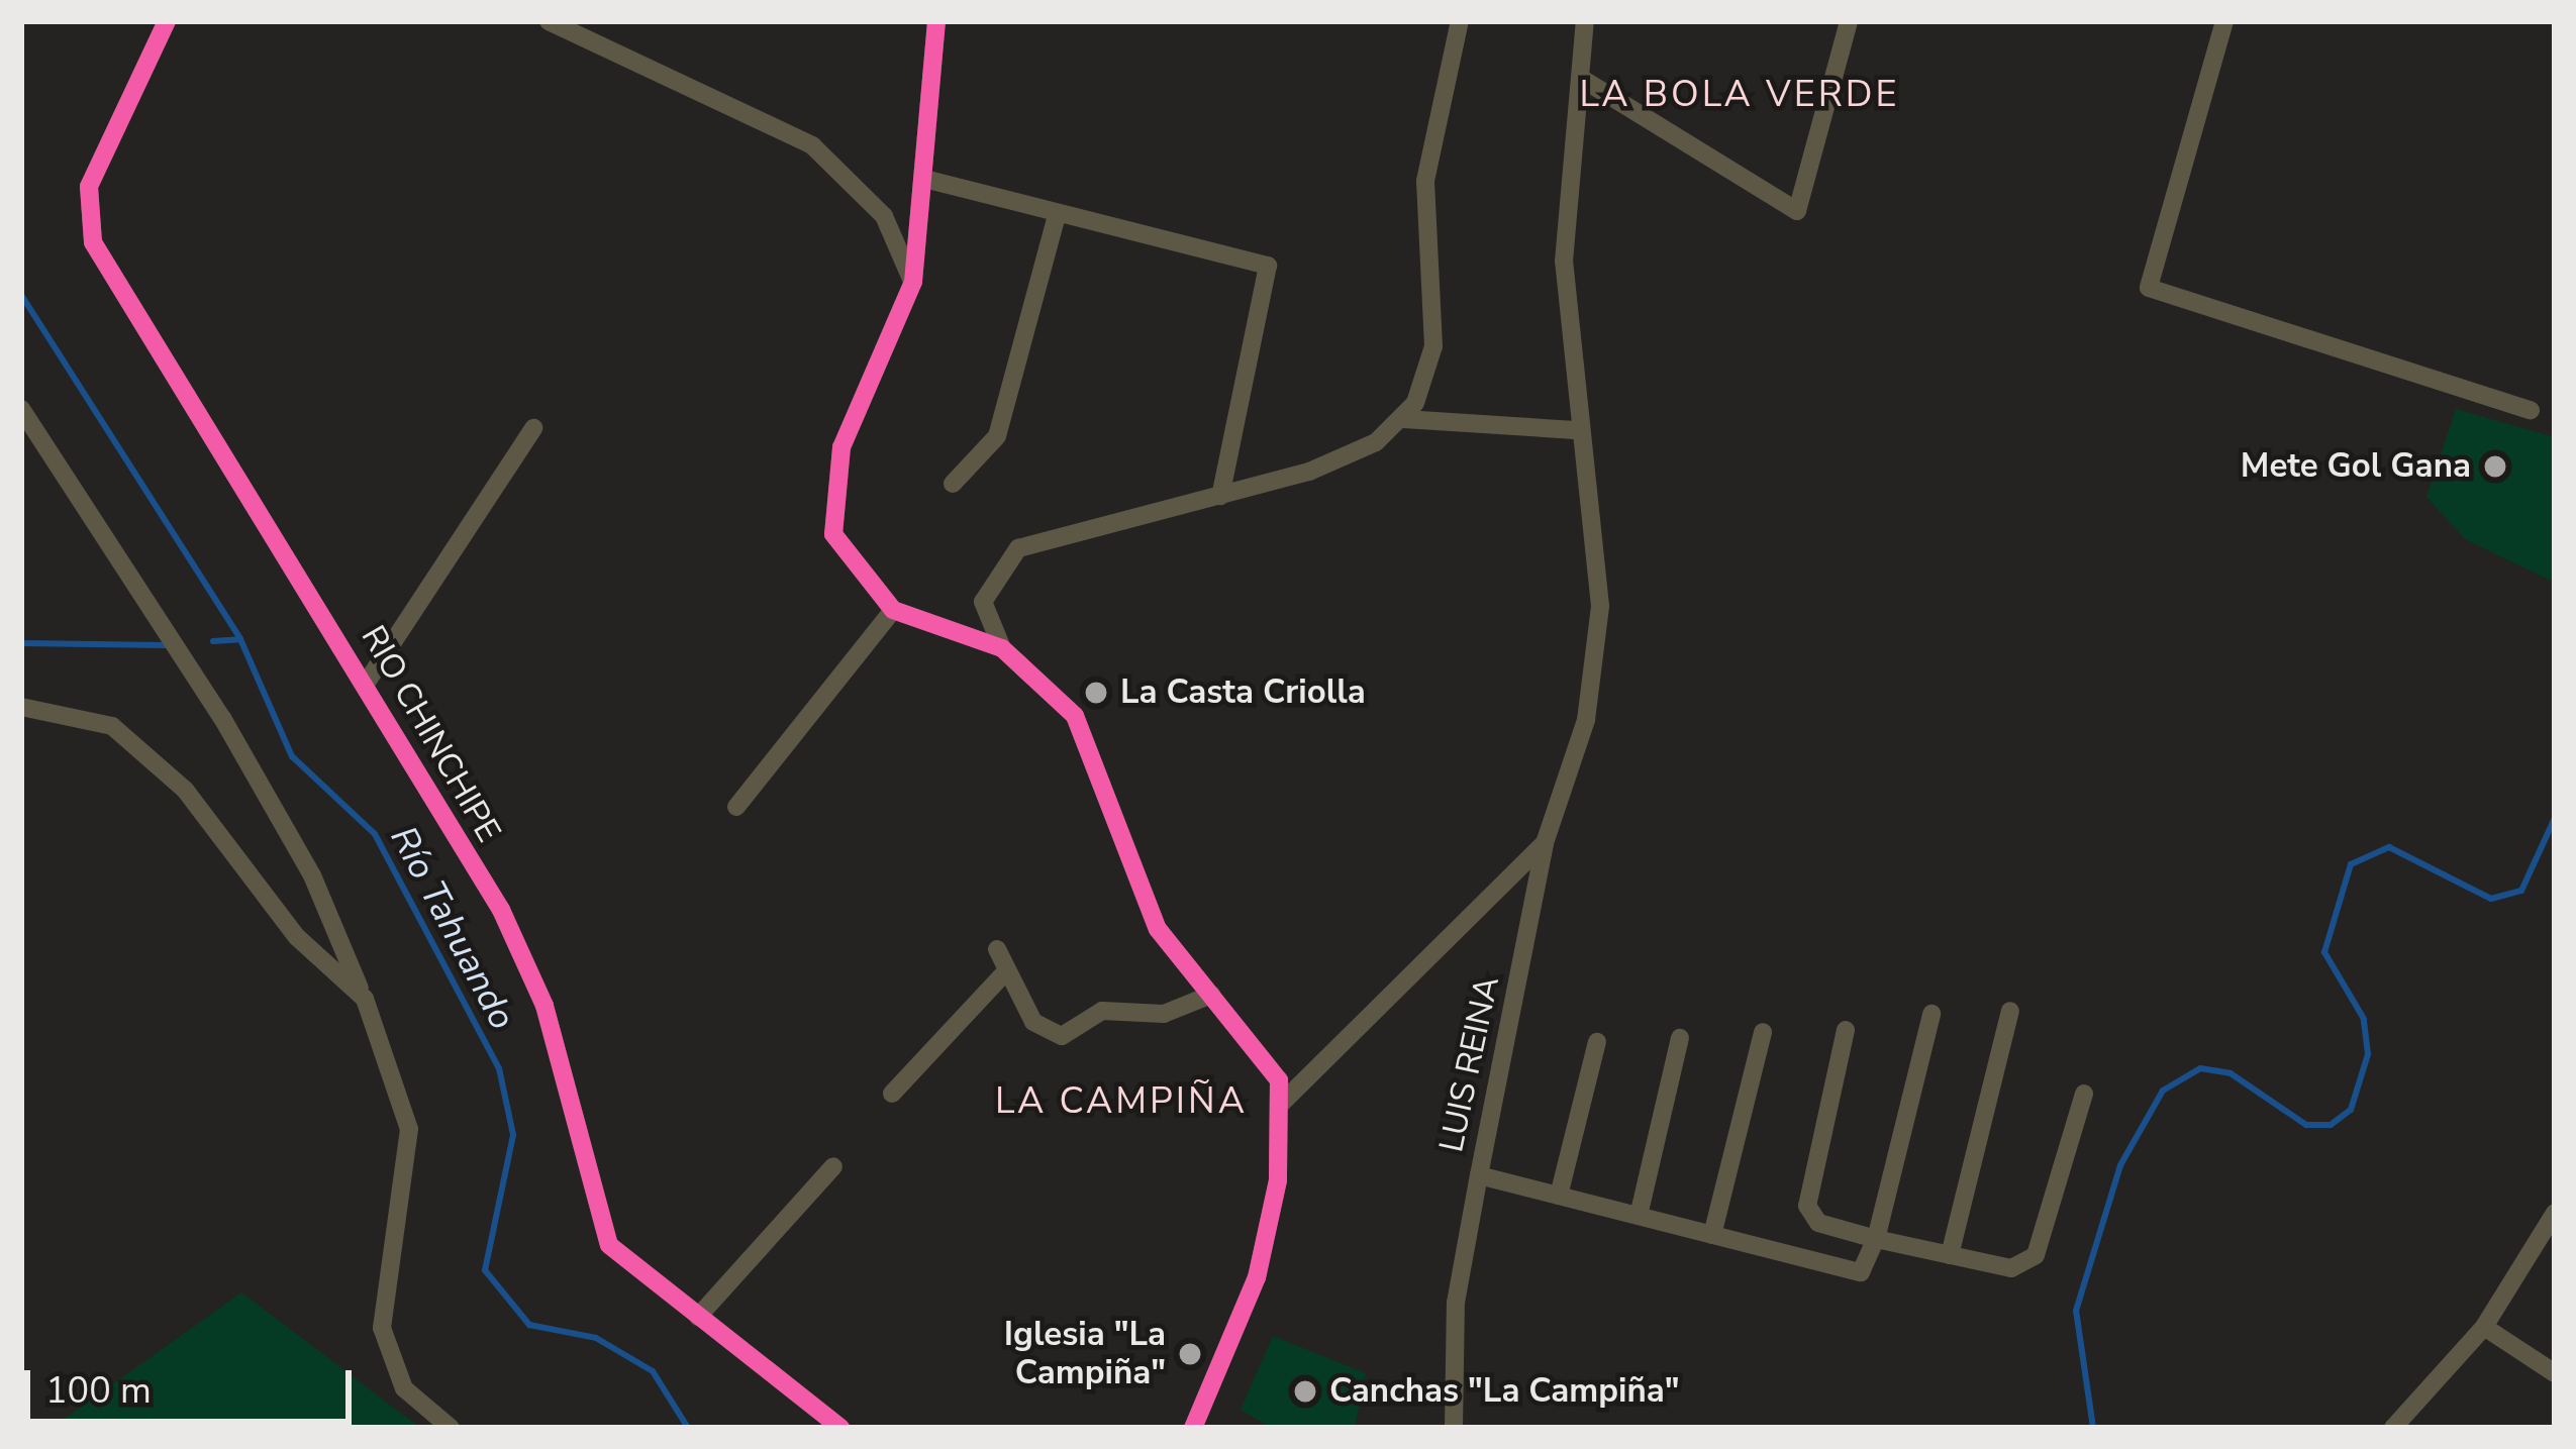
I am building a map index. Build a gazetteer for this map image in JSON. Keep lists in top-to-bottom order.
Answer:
{
  "streets": {
    "street": ["RIO CHINCHIPE", "LUIS REINA"]
  },
  "districts": ["LA BOLA VERDE", "LA CAMPIÑA"],
  "water": ["Río Tahuando"],
  "places": [
    "Mete Gol Gana",
    "La Casta Criolla",
    "Iglesia \"La Campiña\"",
    "Canchas \"La Campiña\""
  ],
  "scale_bar": "100 m"
}
